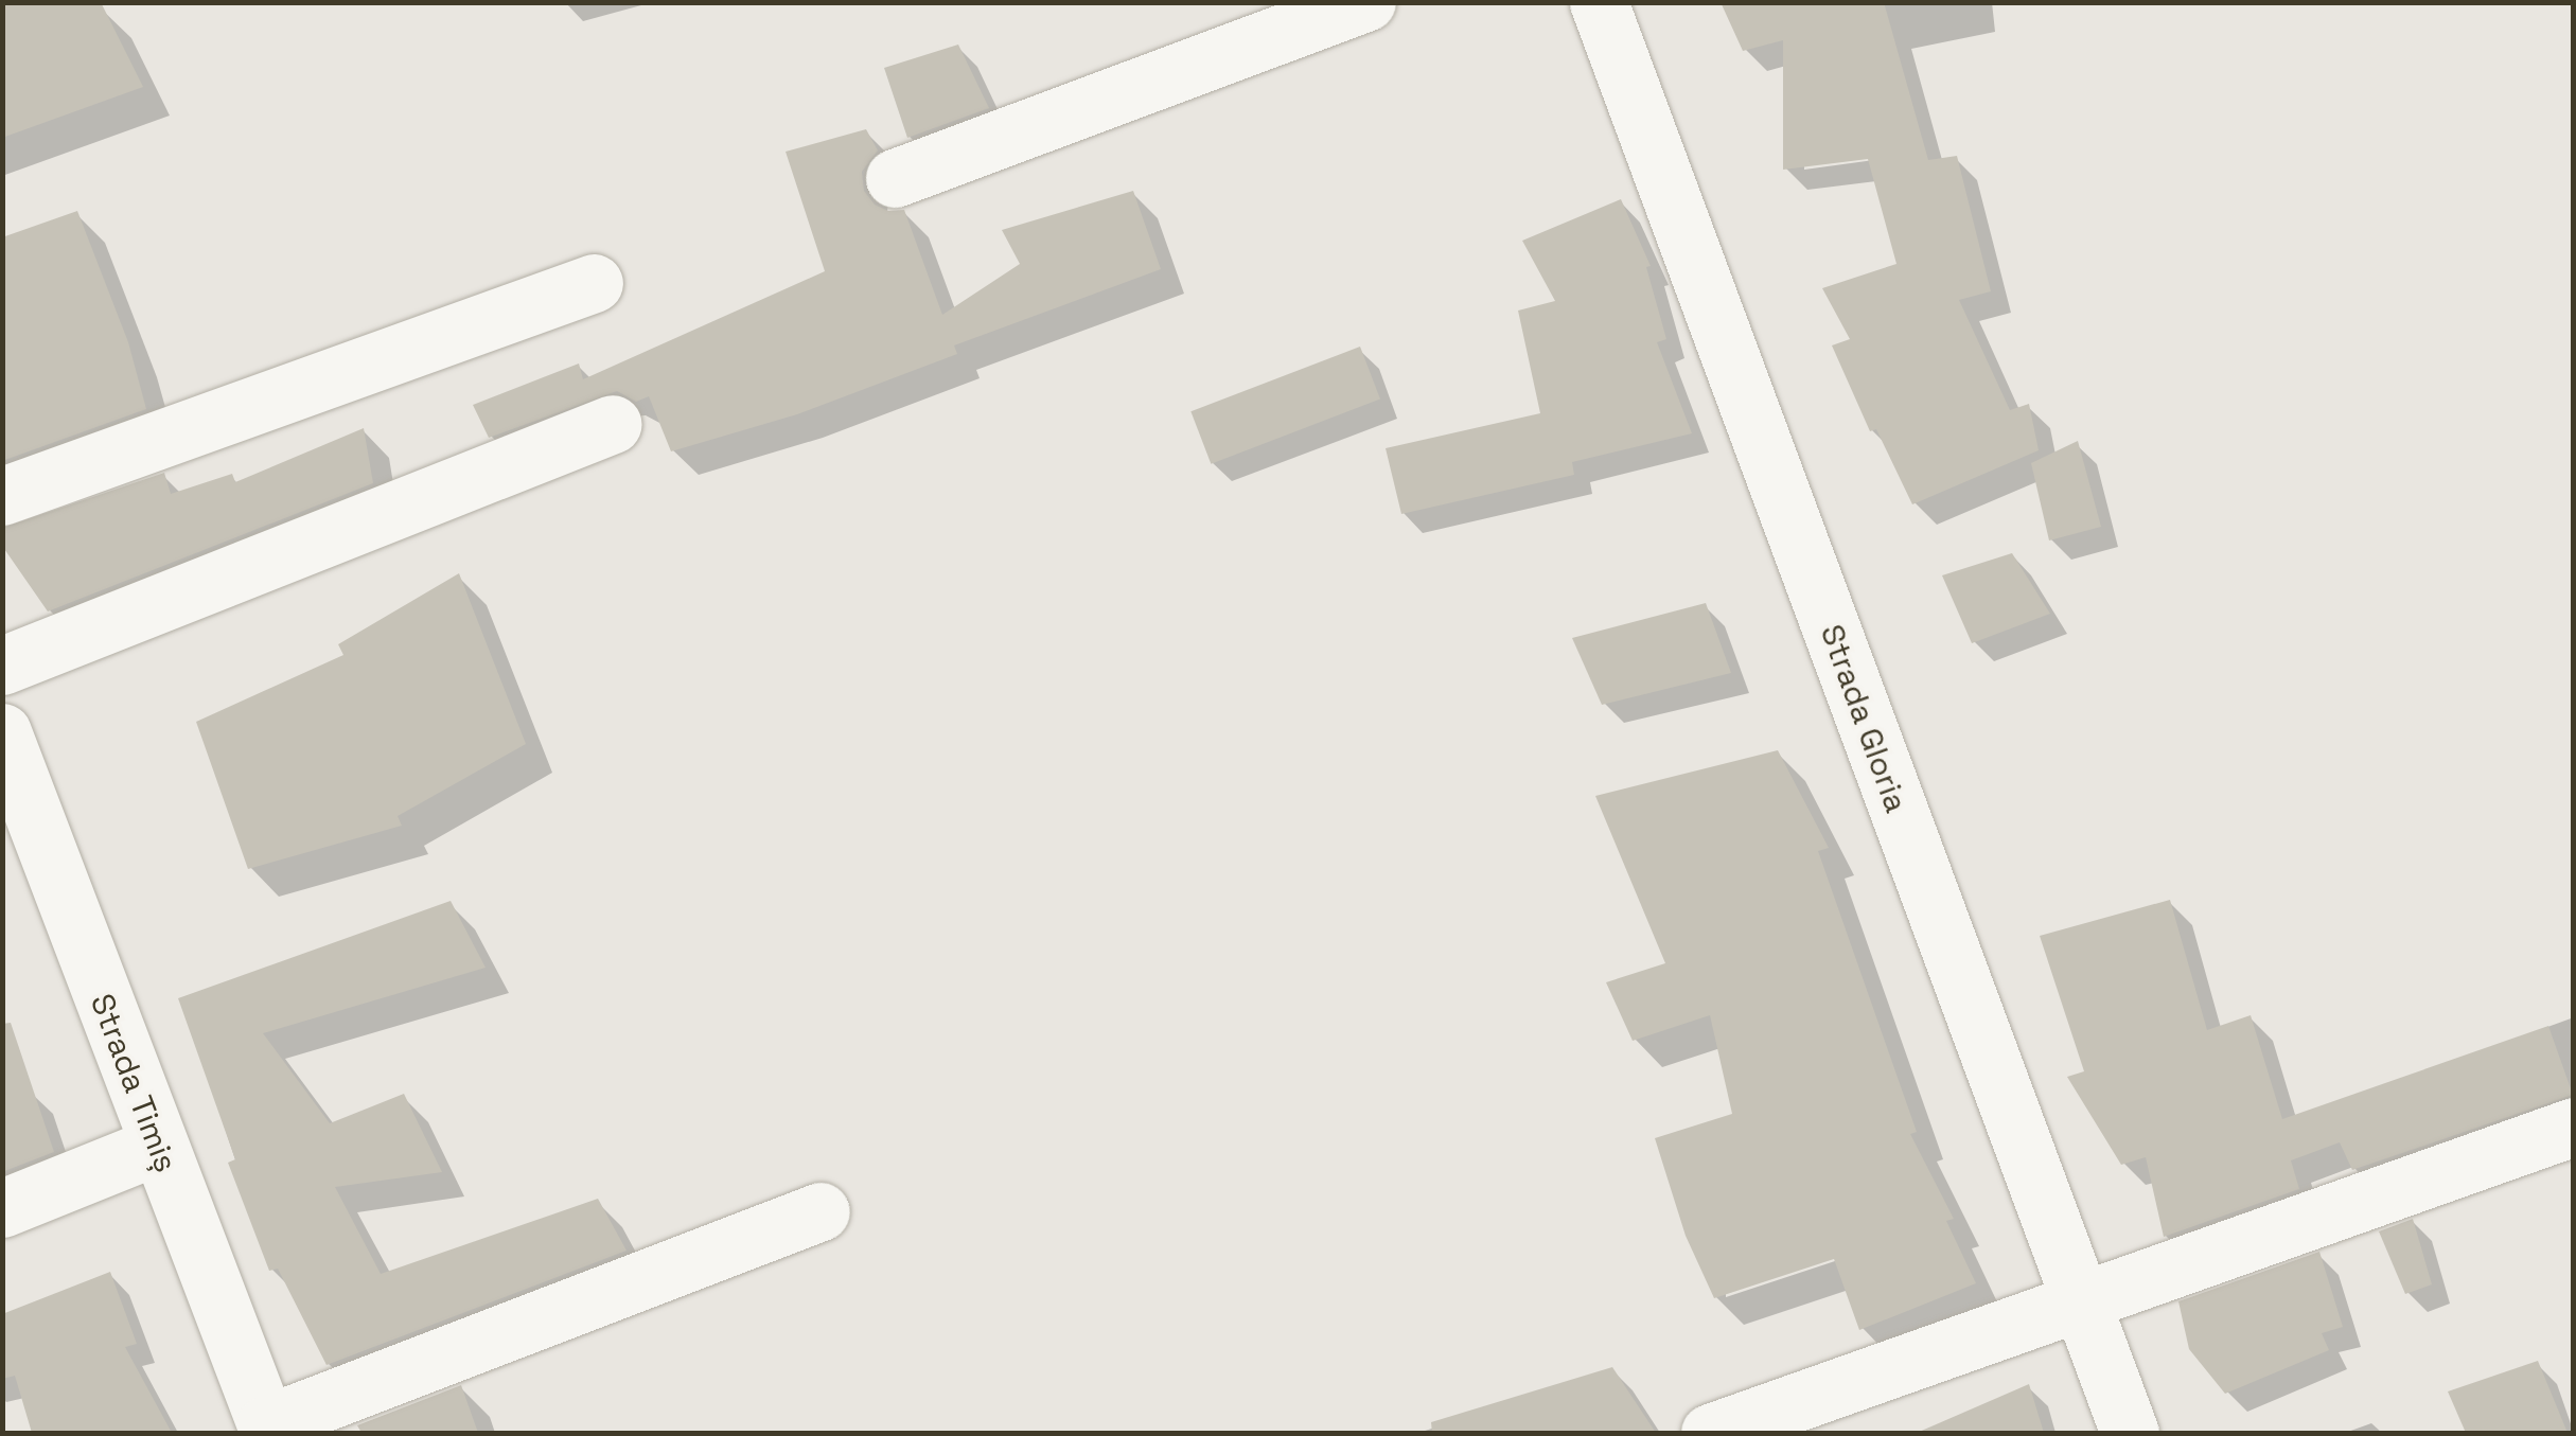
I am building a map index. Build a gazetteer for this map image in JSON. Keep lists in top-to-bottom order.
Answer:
{
  "streets": {
    "street": ["Strada Gloria", "Strada Timiș"]
  }
}
